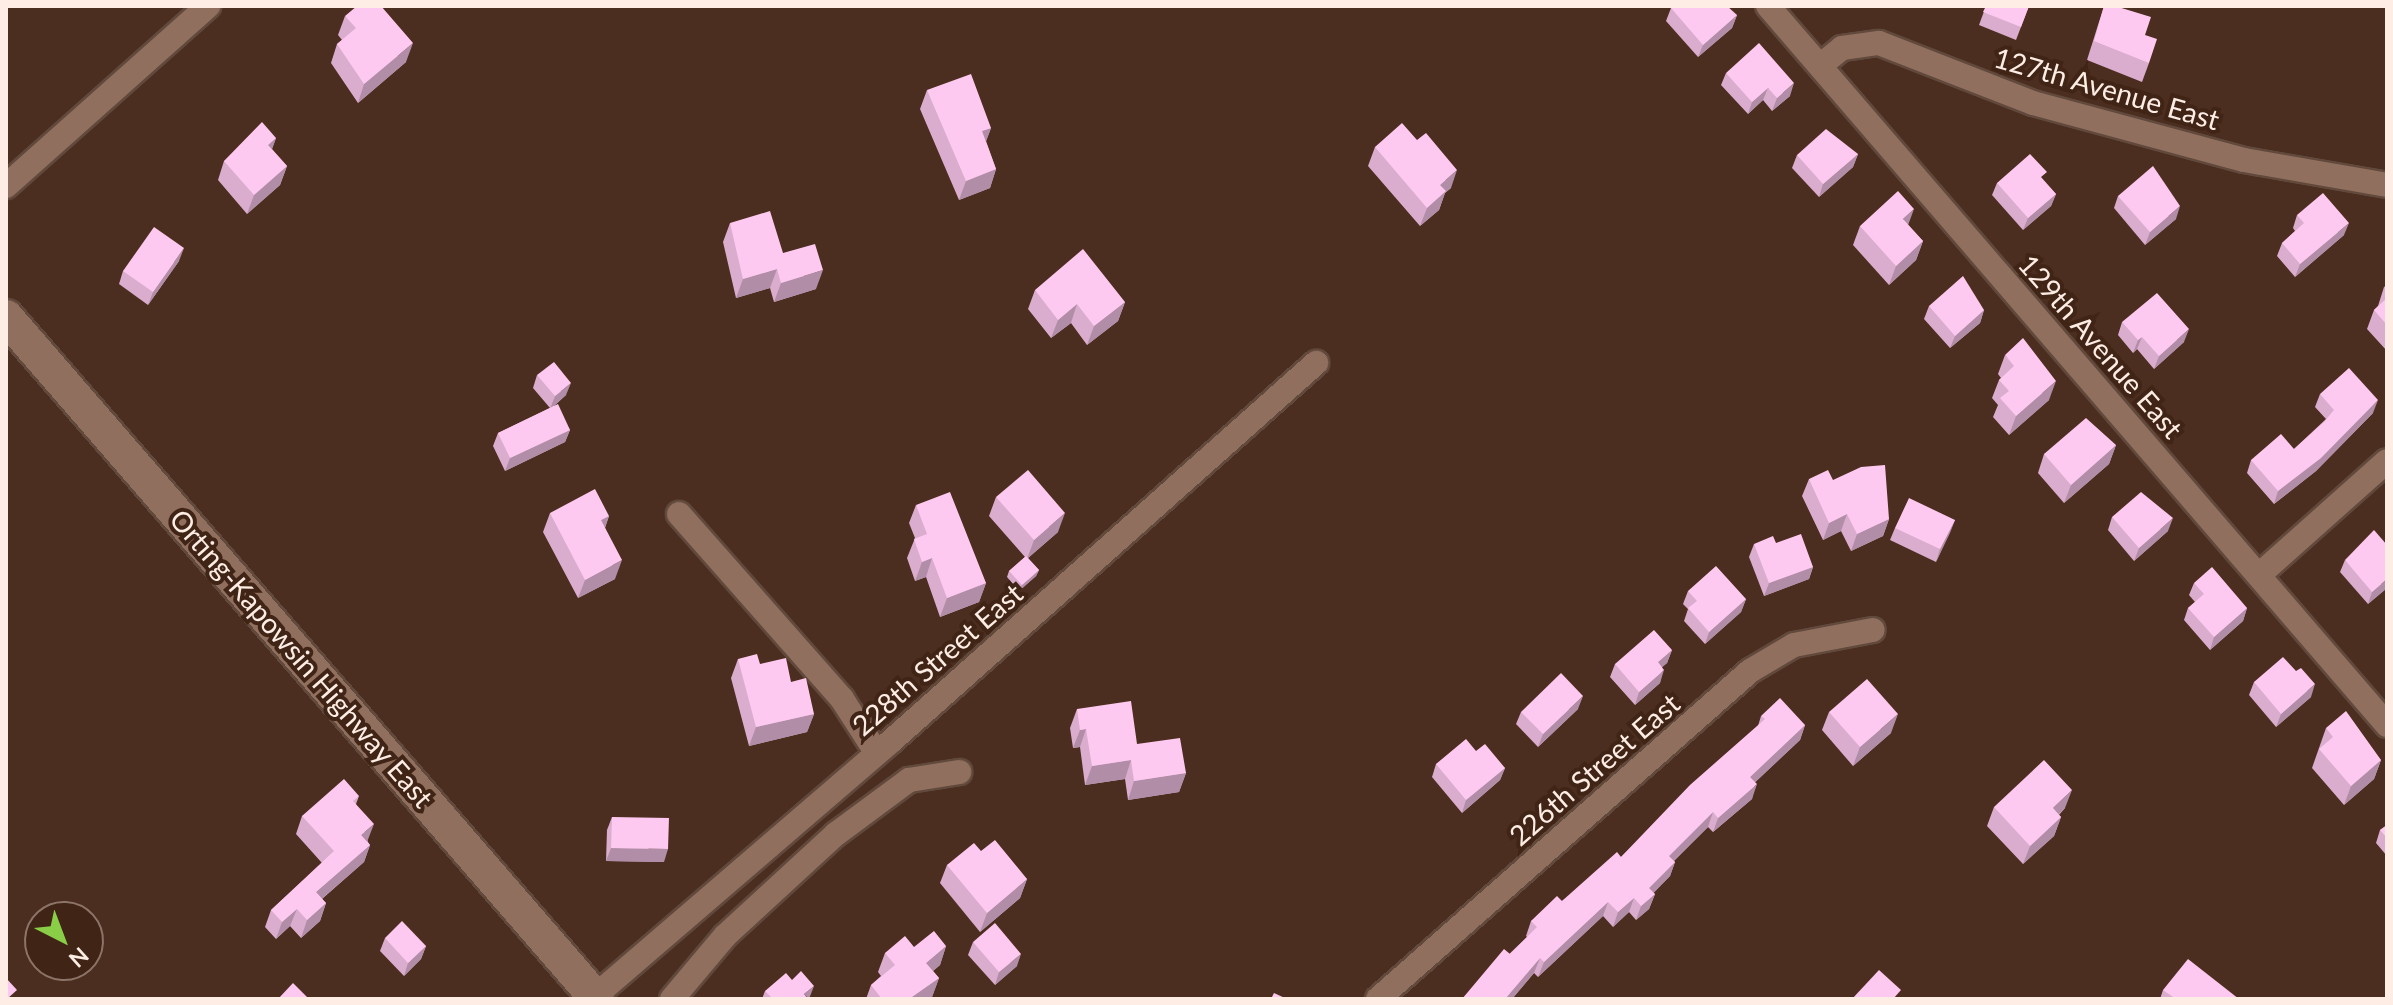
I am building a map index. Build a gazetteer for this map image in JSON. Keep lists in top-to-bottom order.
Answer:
{
  "streets": {
    "main road": ["Orting-Kapowsin Highway East"],
    "street": [
      "127th Avenue East",
      "129th Avenue East",
      "228th Street East",
      "226th Street East"
    ]
  },
  "crossings": [
    ["127th Avenue East", "129th Avenue East"],
    ["Orting-Kapowsin Highway East", "228th Street East"]
  ],
  "north": "bottom right"
}
